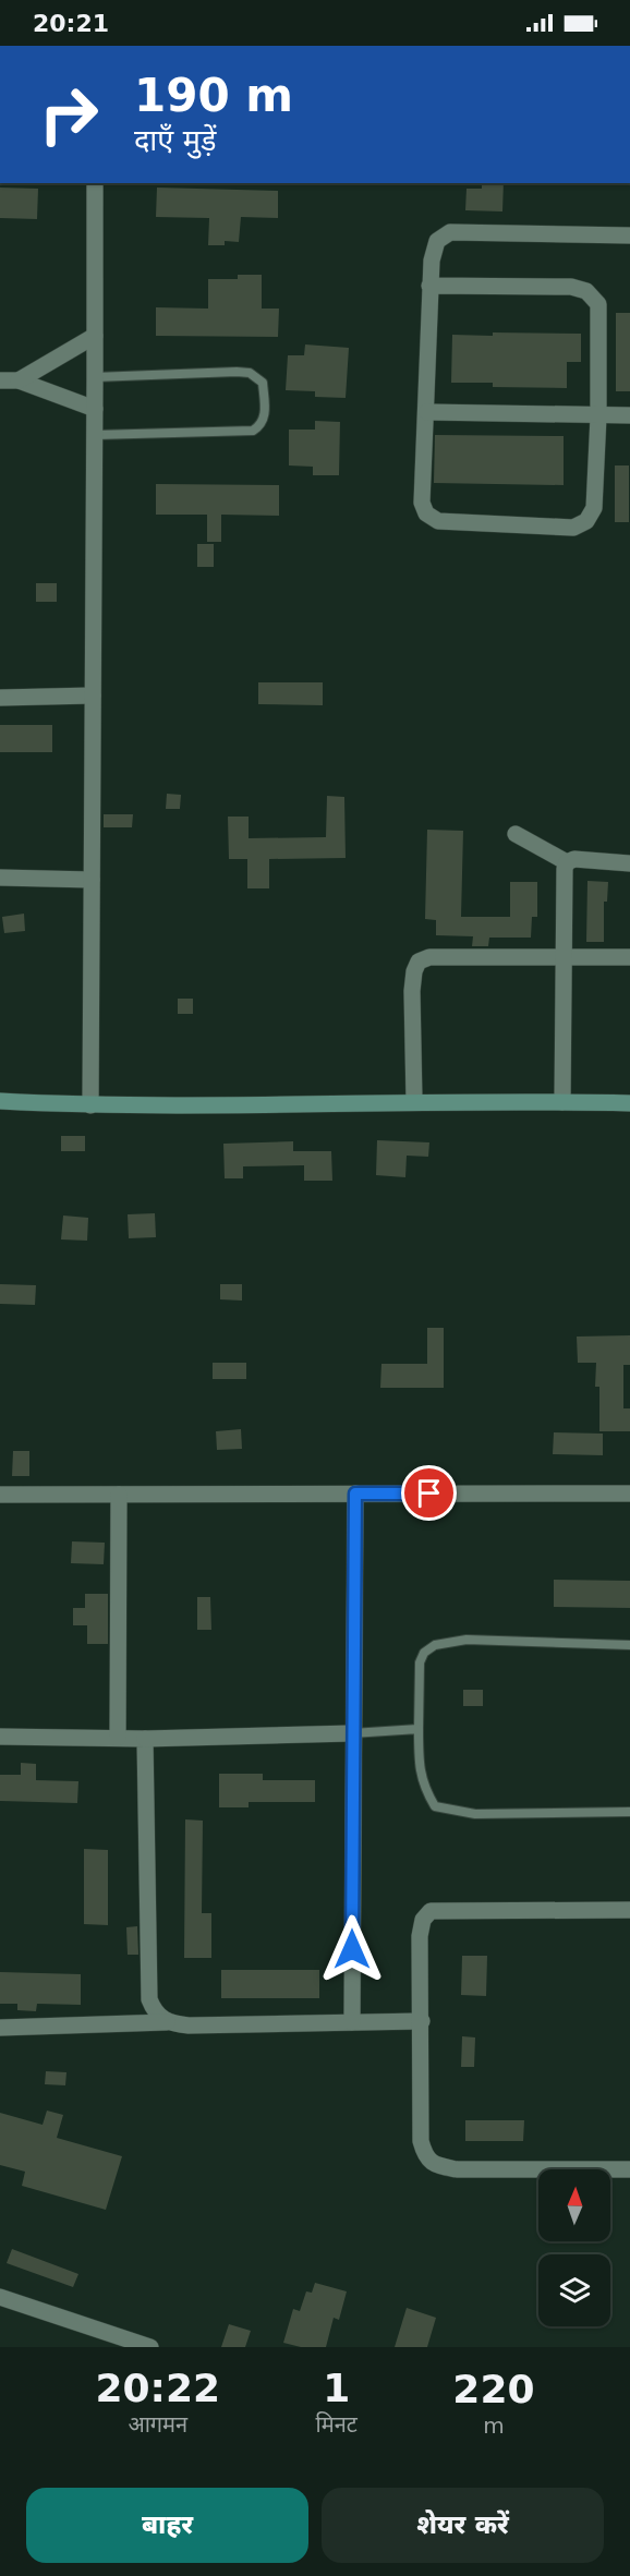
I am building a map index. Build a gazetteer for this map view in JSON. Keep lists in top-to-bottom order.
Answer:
{
  "north": "top",
  "page": {
    "status": "20:21",
    "turn": ["190 m", "दाएँ मुड़ें"],
    "eta": [
      "20:22",
      "आगमन",
      "1",
      "मिनट",
      "220",
      "m"
    ],
    "buttons": ["बाहर", "शेयर करें"]
  }
}
